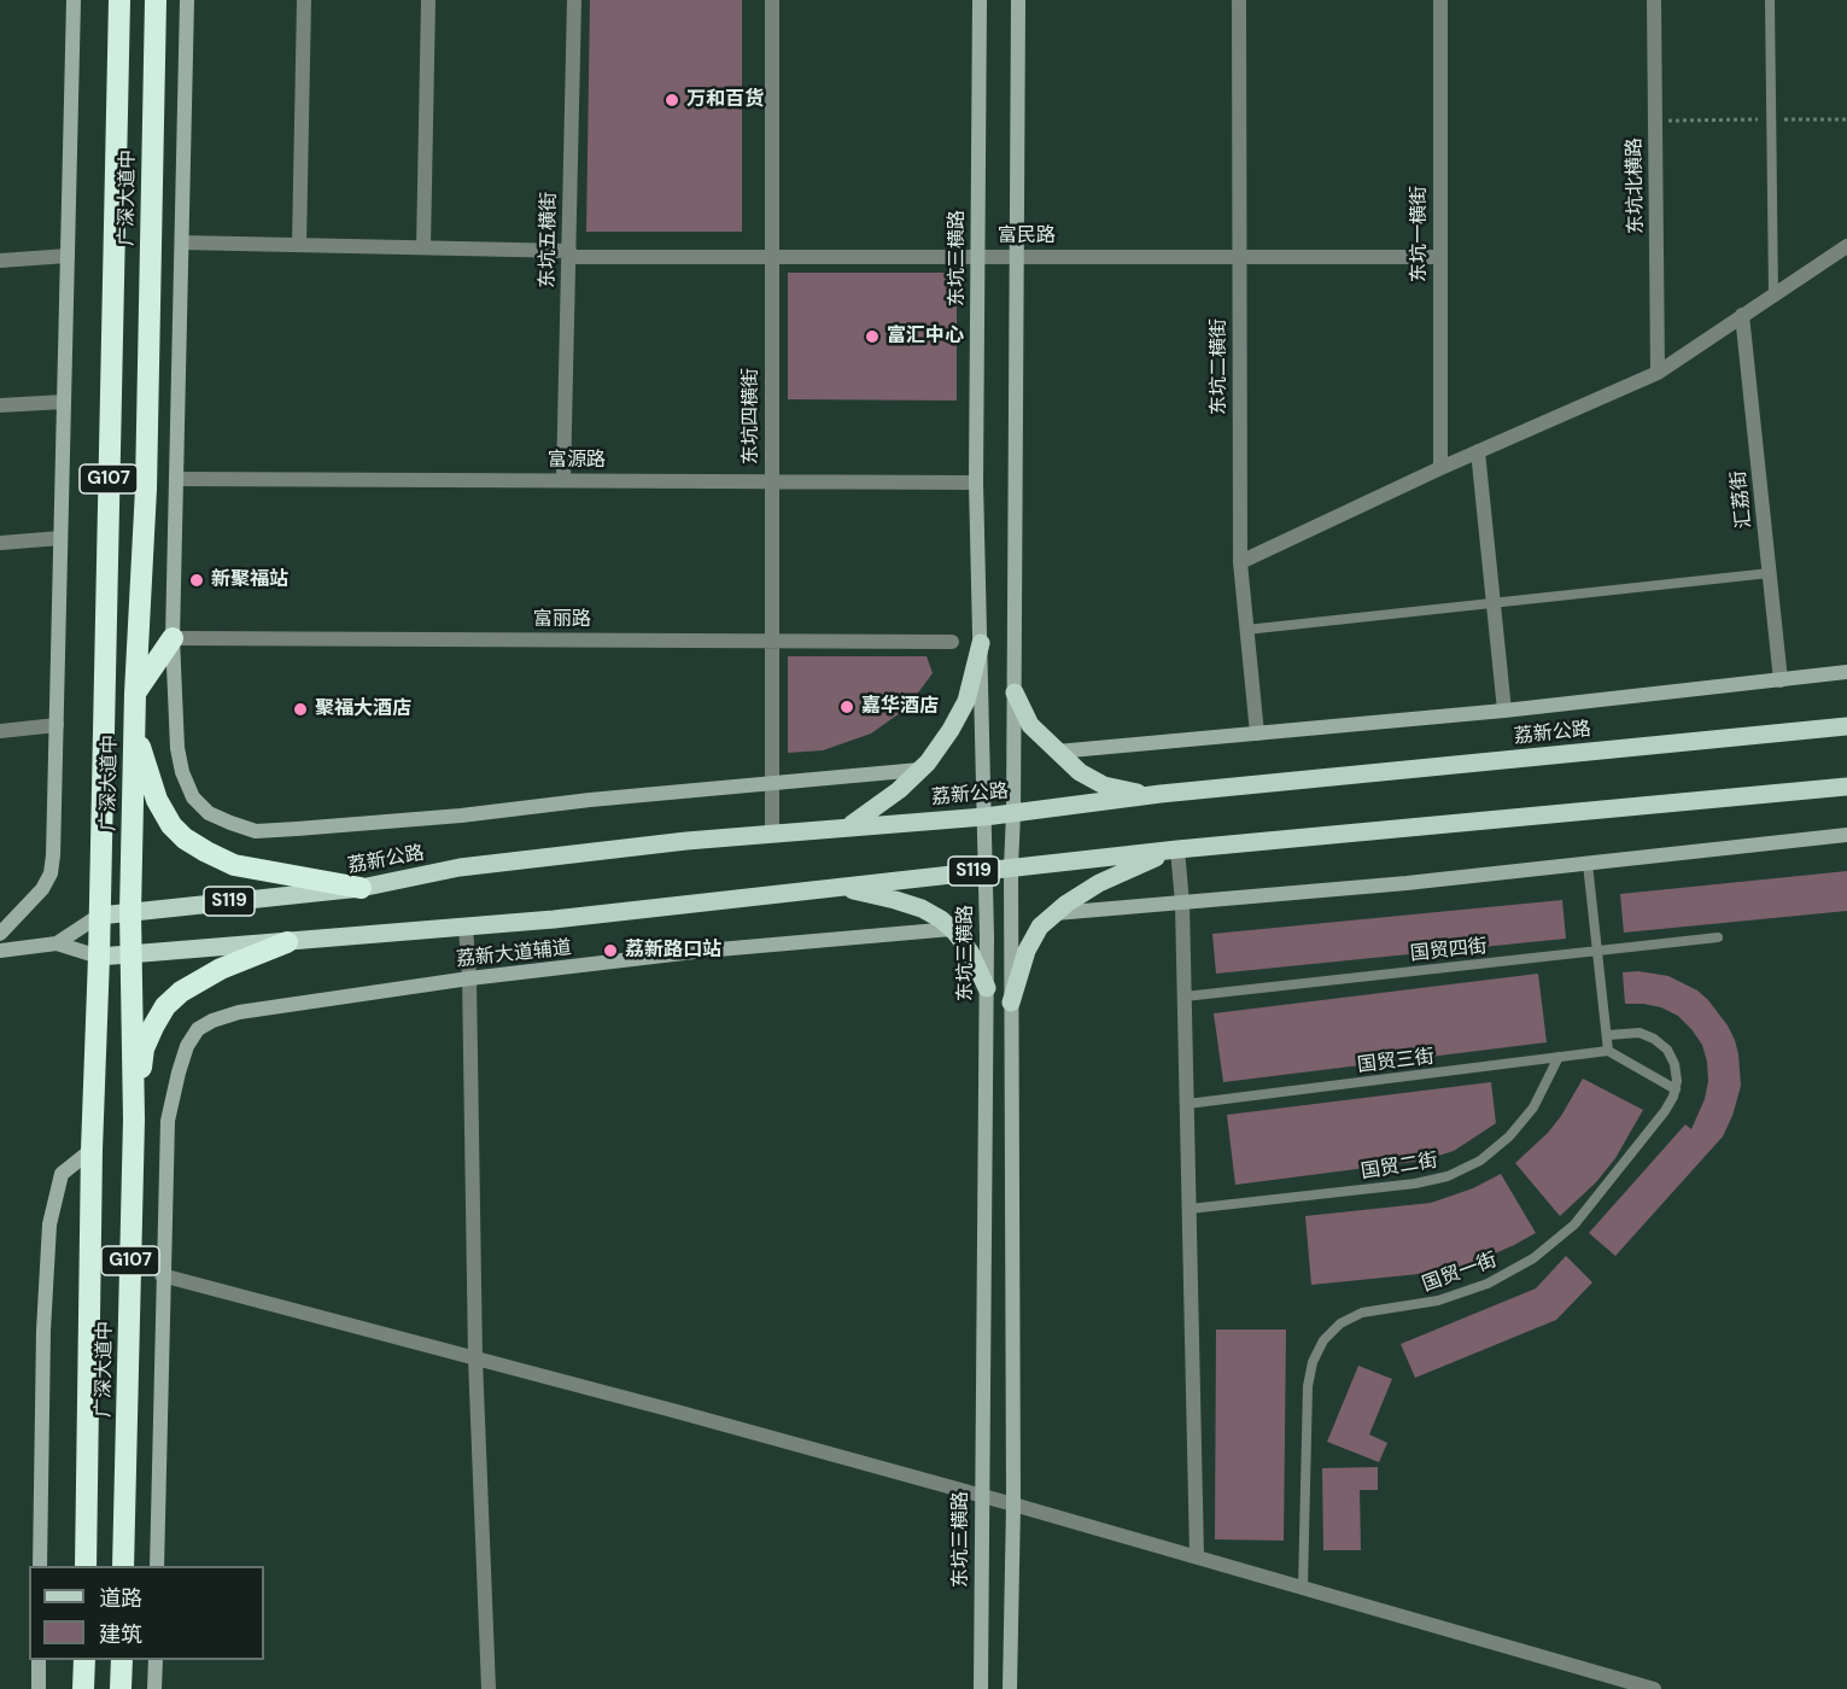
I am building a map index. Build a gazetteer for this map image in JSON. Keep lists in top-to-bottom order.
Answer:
{
  "streets": {
    "highway": ["广深大道中", "G107"],
    "main road": ["荔新公路", "S119"],
    "street": [
      "东坑北横路",
      "东坑一横街",
      "富民路",
      "东坑五横街",
      "东坑三横路",
      "东坑二横街",
      "东坑四横街",
      "富源路",
      "汇荔街",
      "富丽路",
      "荔新大道辅道"
    ],
    "lane": [
      "国贸四街",
      "国贸三街",
      "国贸二街",
      "国贸一街"
    ]
  },
  "crossings": [
    ["广深大道中", "荔新公路"],
    ["广深大道中", "S119"],
    ["东坑一横街", "富民路"],
    ["富民路", "东坑五横街"],
    ["富民路", "东坑三横路"],
    ["富民路", "东坑二横街"],
    ["富民路", "东坑四横街"],
    ["东坑五横街", "富源路"],
    ["东坑三横路", "富源路"],
    ["东坑三横路", "荔新公路"],
    ["东坑三横路", "S119"],
    ["东坑四横街", "富源路"],
    ["东坑四横街", "富丽路"],
    ["东坑四横街", "荔新公路"],
    ["国贸三街", "国贸二街"]
  ],
  "places": [
    "万和百货",
    "富汇中心",
    "新聚福站",
    "嘉华酒店",
    "聚福大酒店",
    "荔新路口站"
  ],
  "legend": ["道路", "建筑"]
}
